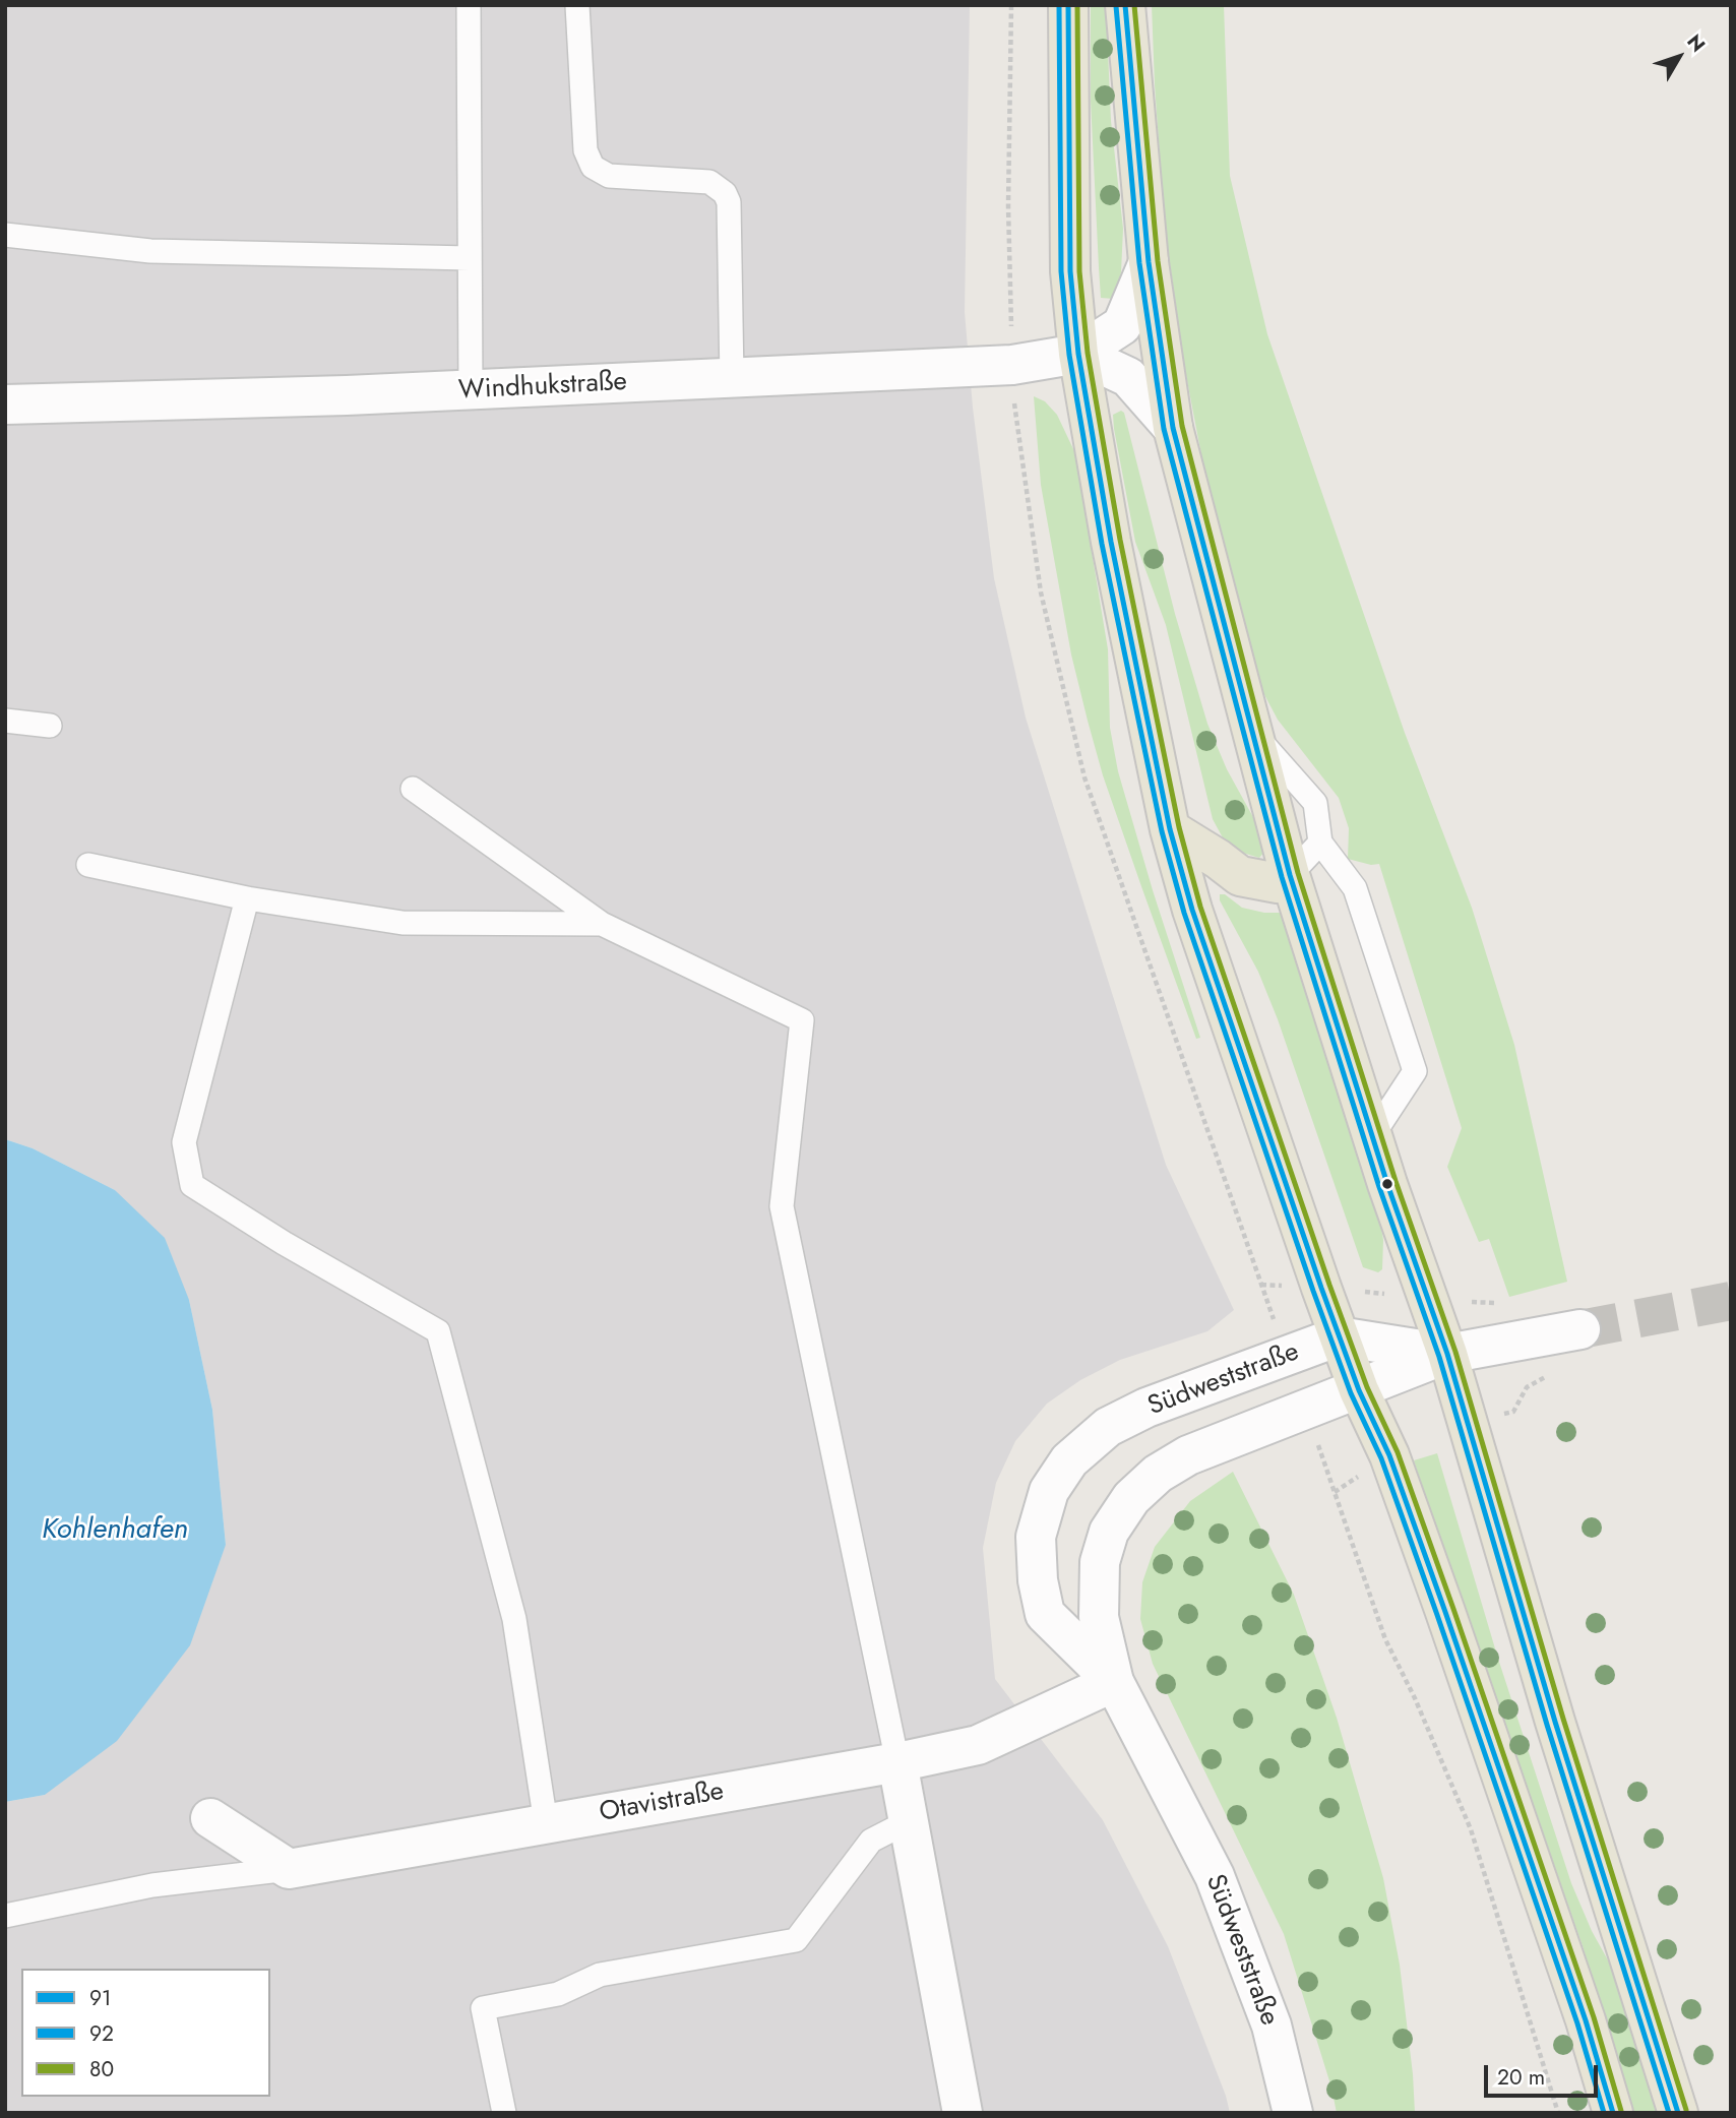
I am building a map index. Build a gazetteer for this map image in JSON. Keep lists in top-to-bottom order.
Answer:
{
  "streets": {
    "street": ["Windhukstraße", "Südweststraße", "Otavistraße"]
  },
  "crossings": [
    ["Südweststraße", "Otavistraße"]
  ],
  "water": ["Kohlenhafen"],
  "lines": ["transit line 91", "transit line 92", "transit line 80"],
  "legend": ["91", "92", "80"],
  "scale_bar": "20 m",
  "north": "top right"
}
